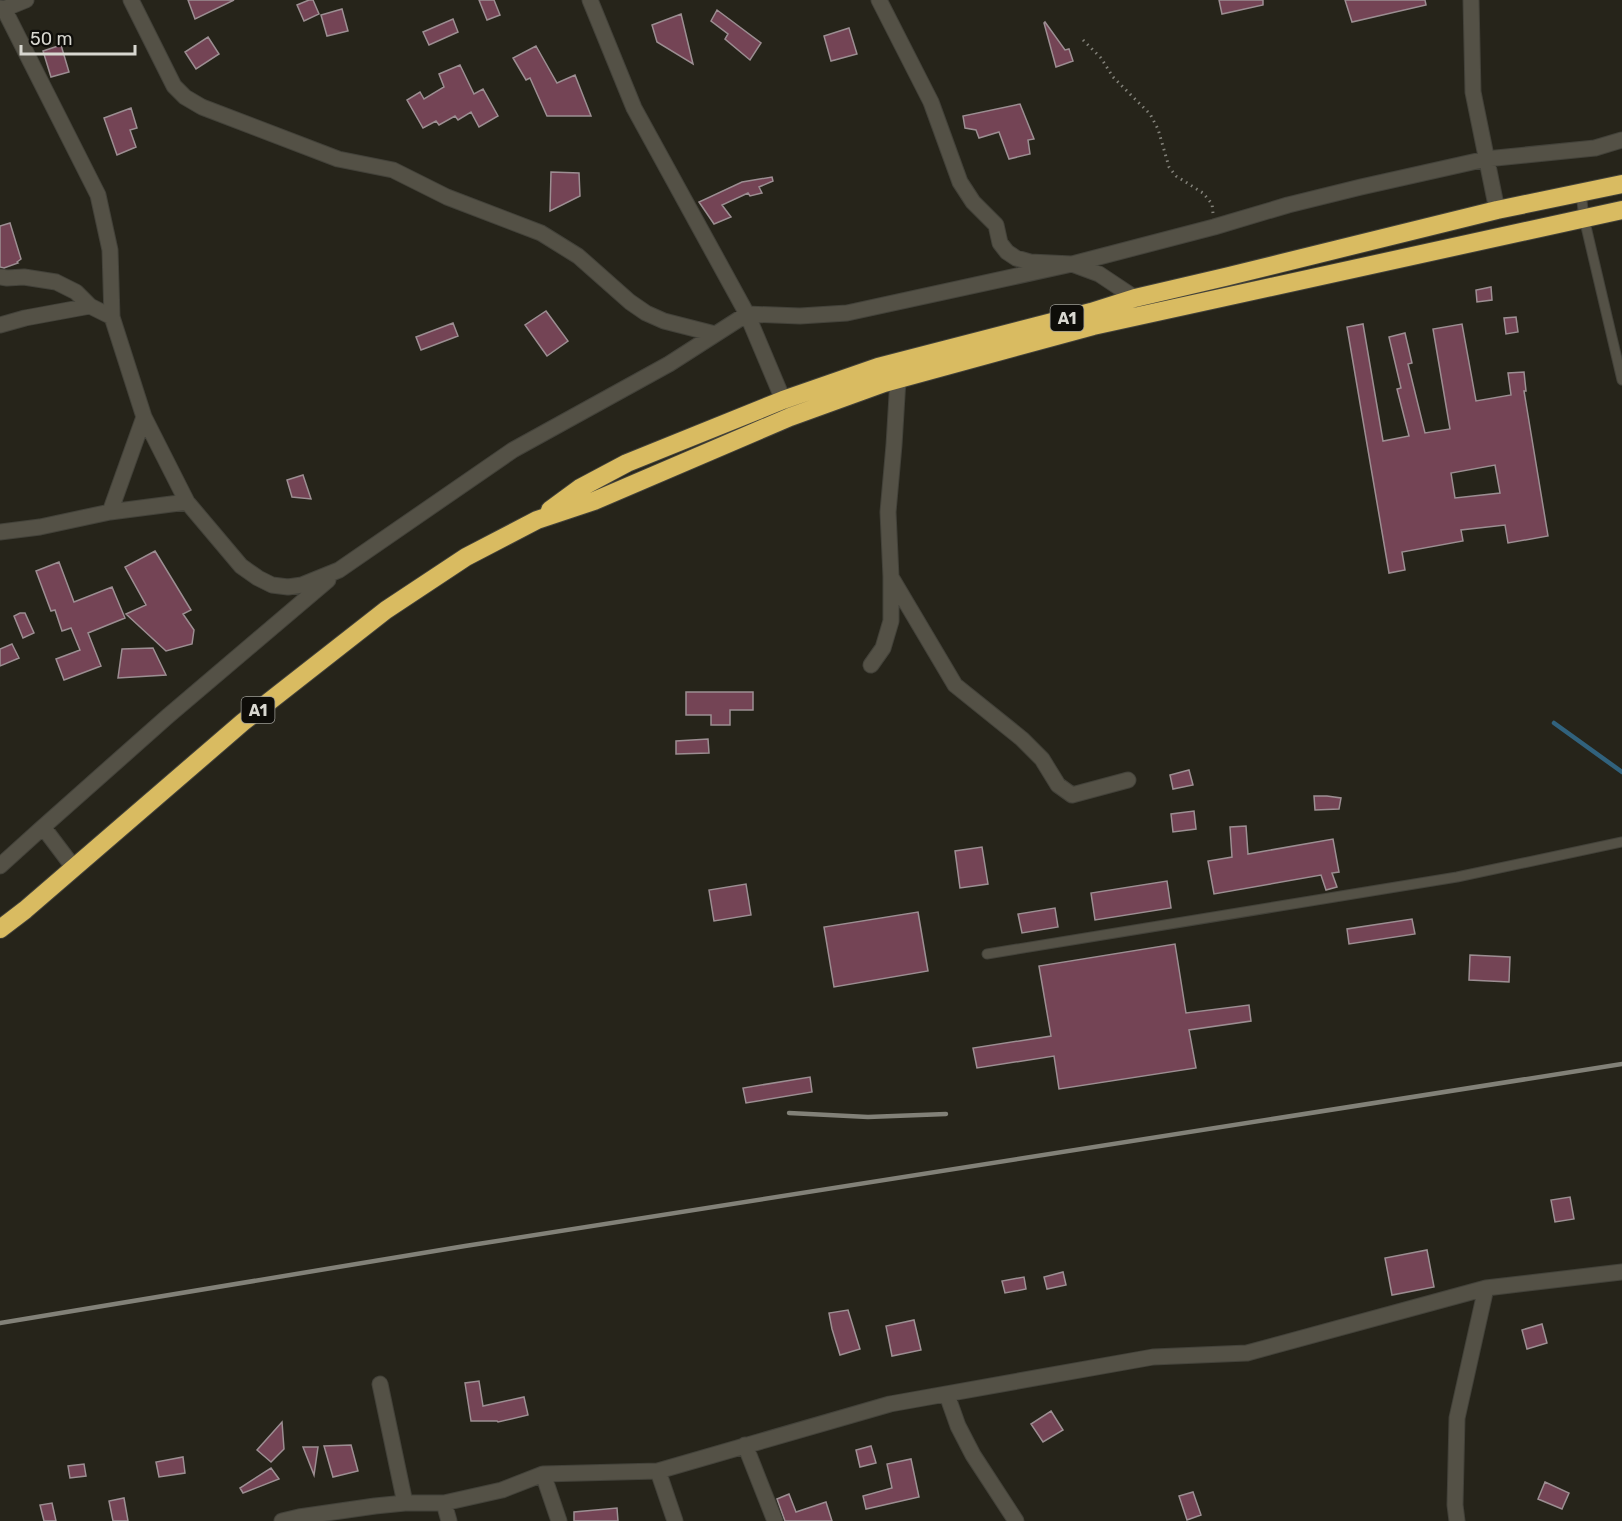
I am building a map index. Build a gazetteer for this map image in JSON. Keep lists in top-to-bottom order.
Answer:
{
  "streets": {
    "highway": ["A1"]
  },
  "scale_bar": "50 m"
}
